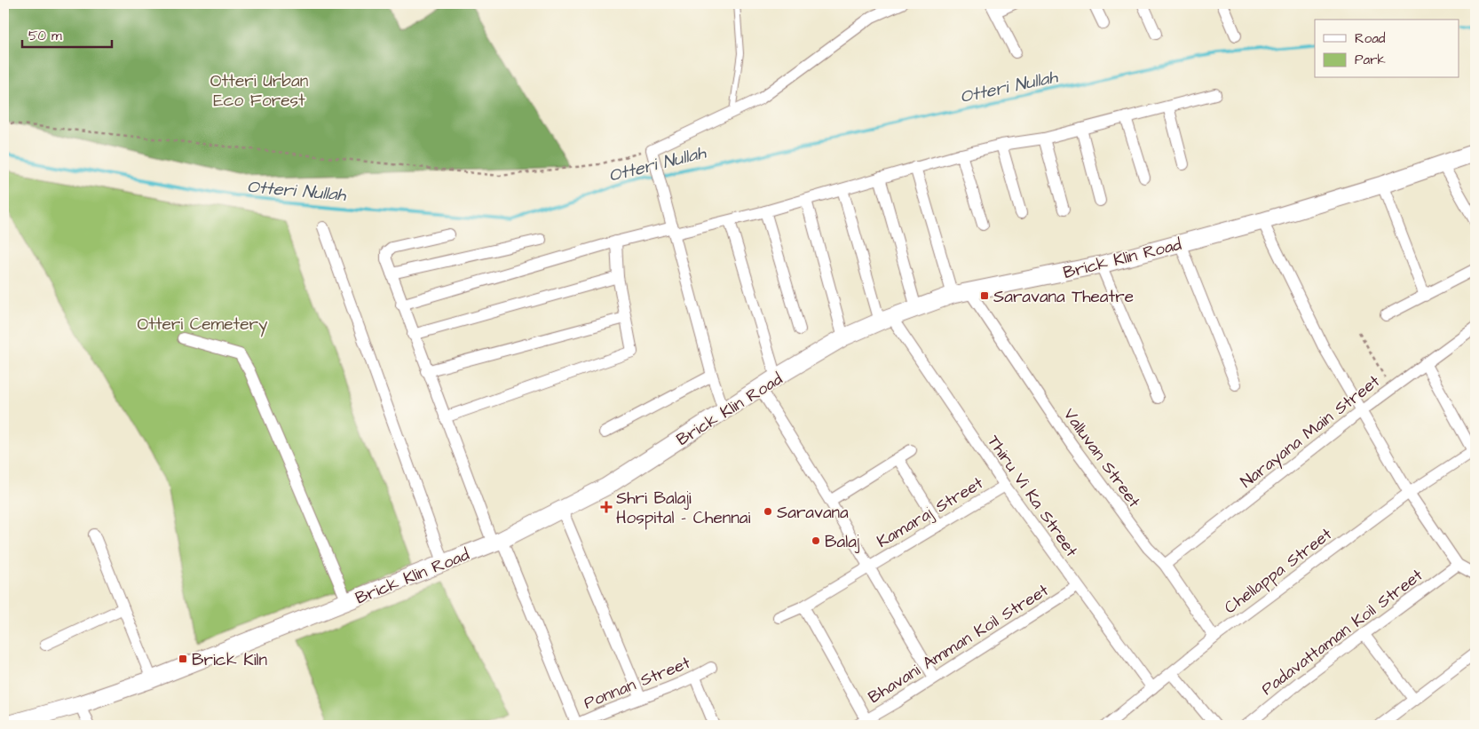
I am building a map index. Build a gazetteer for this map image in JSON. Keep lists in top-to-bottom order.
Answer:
{
  "streets": {
    "main road": ["Brick Klin Road"],
    "street": [
      "Narayana Main Street",
      "Valluvan Street",
      "Thiru Vi Ka Street",
      "Kamaraj Street",
      "Chellappa Street",
      "Padavattaman Koil Street",
      "Bhavani Amman Koil Street",
      "Ponnan Street"
    ]
  },
  "crossings": [
    ["Brick Klin Road", "Valluvan Street"],
    ["Brick Klin Road", "Thiru Vi Ka Street"],
    ["Narayana Main Street", "Valluvan Street"],
    ["Valluvan Street", "Chellappa Street"],
    ["Thiru Vi Ka Street", "Kamaraj Street"],
    ["Thiru Vi Ka Street", "Chellappa Street"],
    ["Thiru Vi Ka Street", "Bhavani Amman Koil Street"]
  ],
  "water": ["Otteri Nullah"],
  "parks": ["Otteri Urban Eco Forest", "Otteri Cemetery"],
  "places": {
    "transit": ["Saravana Theatre", "Brick Kiln"],
    "health": ["Shri Balaji Hospital - Chennai"],
    "other": ["Saravana", "Balaj"]
  },
  "legend": ["Road", "Park"],
  "scale_bar": "50 m"
}
